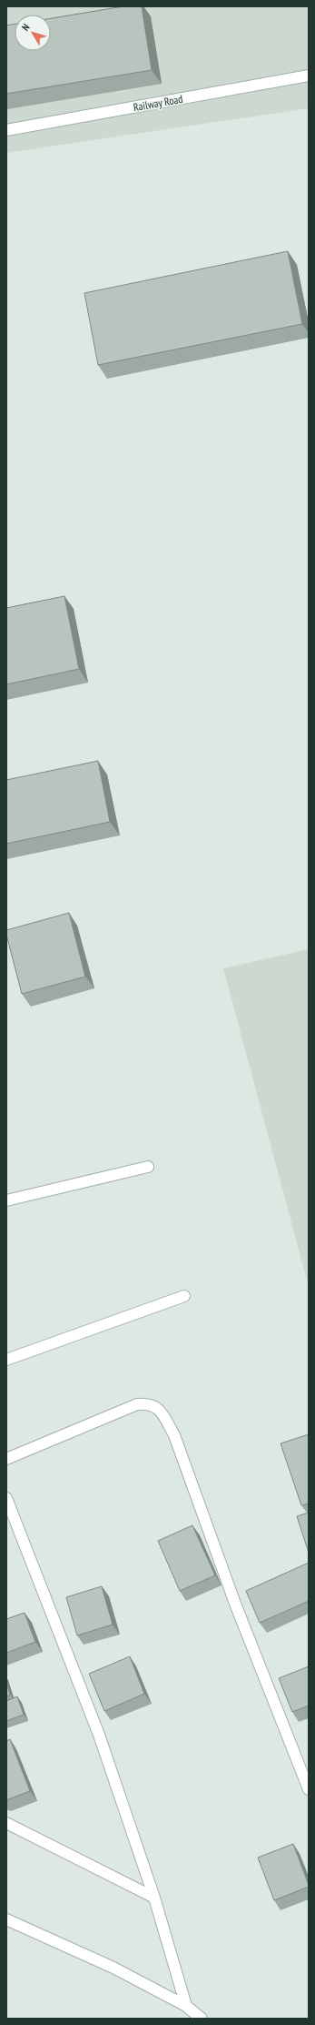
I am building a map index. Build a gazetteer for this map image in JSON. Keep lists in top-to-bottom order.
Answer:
{
  "streets": {
    "street": ["Railway Road"]
  },
  "north": "top left"
}
